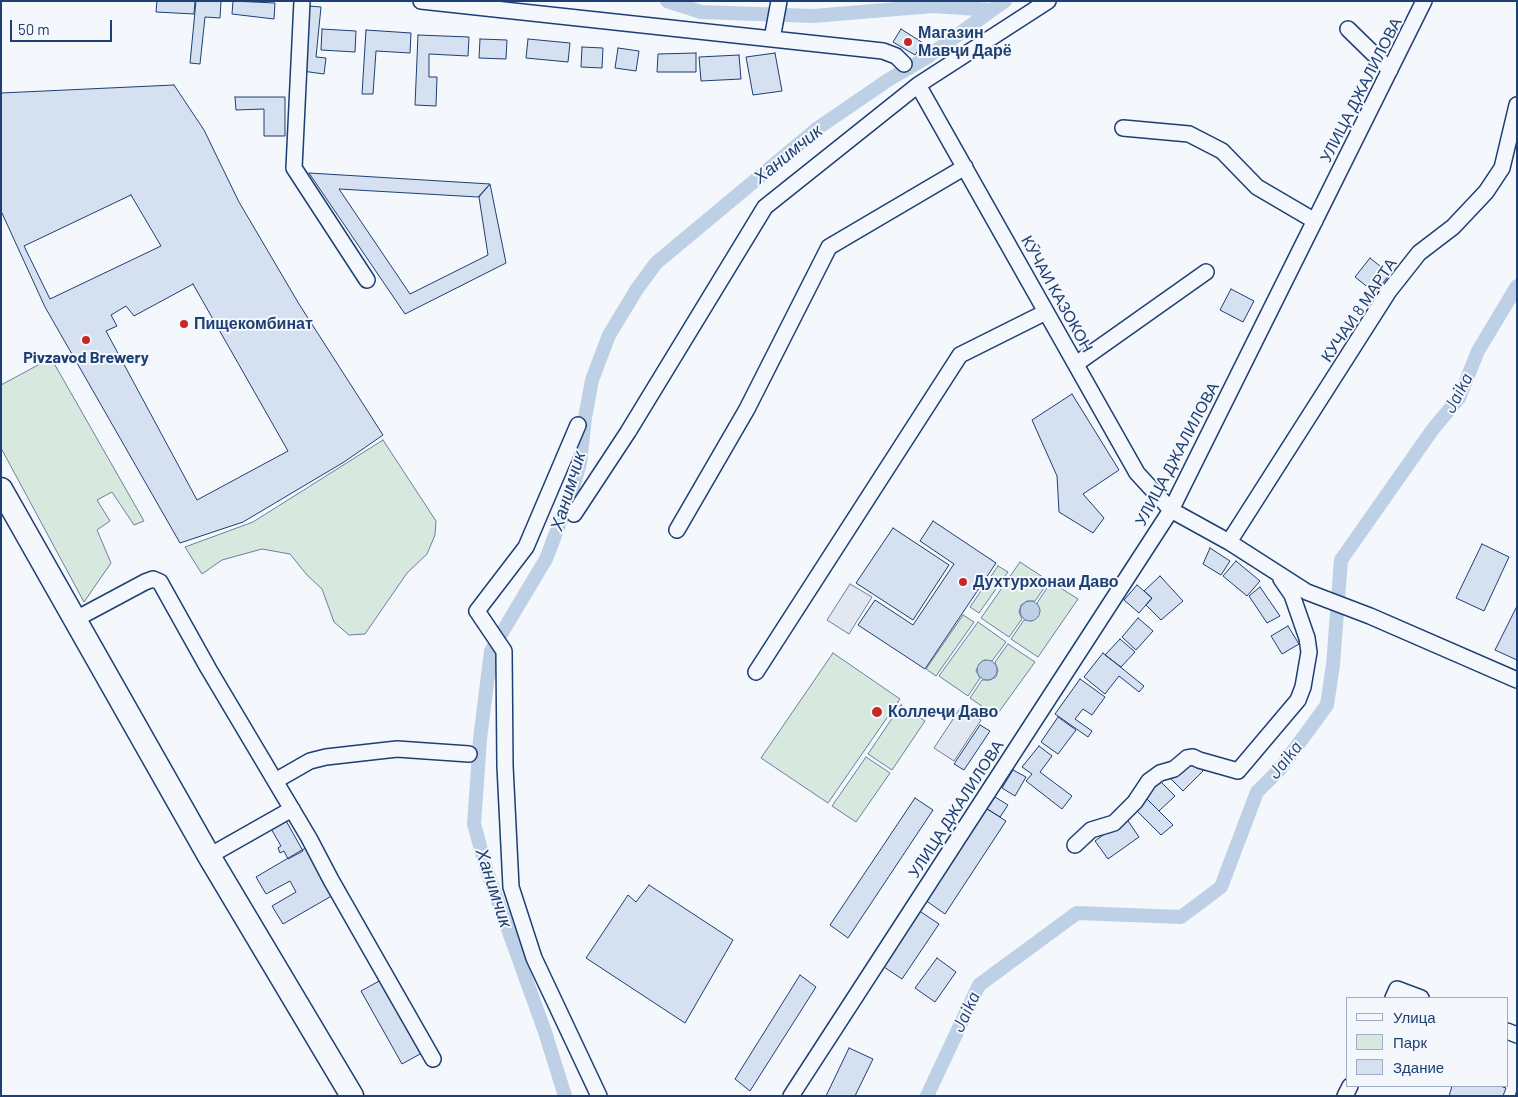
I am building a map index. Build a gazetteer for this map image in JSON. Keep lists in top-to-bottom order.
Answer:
{
  "streets": {
    "street": ["УЛИЦА ДЖАЛИЛОВА", "КӮЧАИ КАЗОКОН", "КУЧАИ 8 МАРТА"]
  },
  "crossings": [
    ["УЛИЦА ДЖАЛИЛОВА", "КӮЧАИ КАЗОКОН"],
    ["КӮЧАИ КАЗОКОН", "КУЧАИ 8 МАРТА"]
  ],
  "water": ["Ханимчик", "Jaika"],
  "places": [
    "Магазин Мавҷи Дарё",
    "Пищекомбинат",
    "Pivzavod Brewery",
    "Духтурхонаи Даво",
    "Коллеҷи Даво"
  ],
  "legend": ["Улица", "Парк", "Здание"],
  "scale_bar": "50 m"
}
